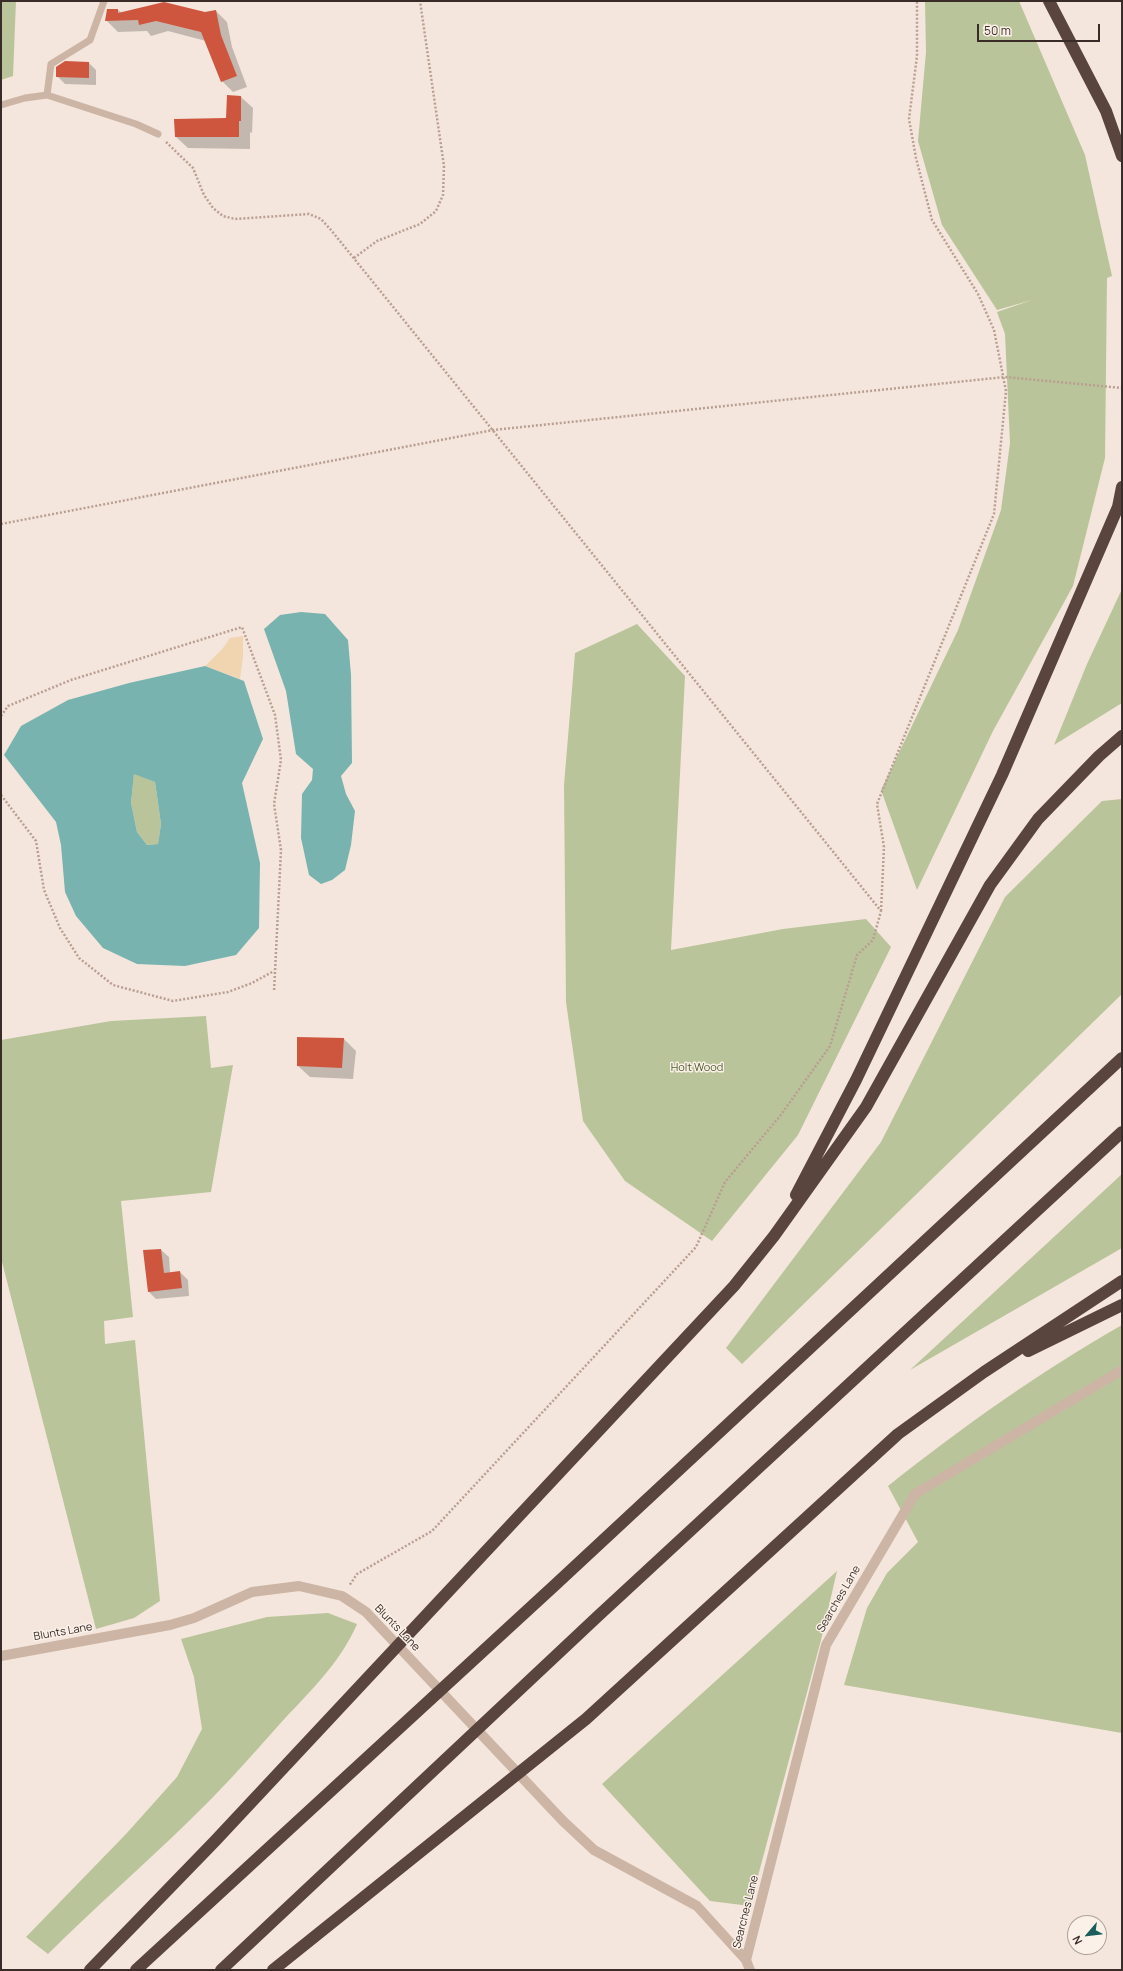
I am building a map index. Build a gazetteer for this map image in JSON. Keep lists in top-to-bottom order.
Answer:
{
  "streets": {
    "street": ["Searches Lane", "Blunts Lane"]
  },
  "crossings": [
    ["Searches Lane", "Blunts Lane"]
  ],
  "parks": ["Holt Wood"],
  "scale_bar": "50 m",
  "north": "bottom left"
}
